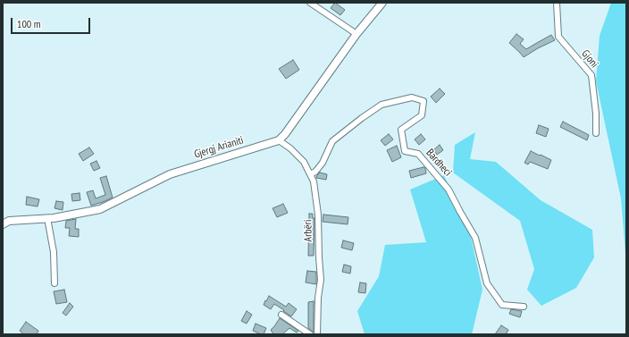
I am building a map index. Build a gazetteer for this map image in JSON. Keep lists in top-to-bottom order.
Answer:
{
  "streets": {
    "main road": ["Gjergj Arianiti"],
    "street": ["Gjoni", "Bardheci", "Arbëri"]
  },
  "crossings": [
    ["Gjergj Arianiti", "Arbëri"],
    ["Bardheci", "Arbëri"]
  ],
  "scale_bar": "100 m"
}
